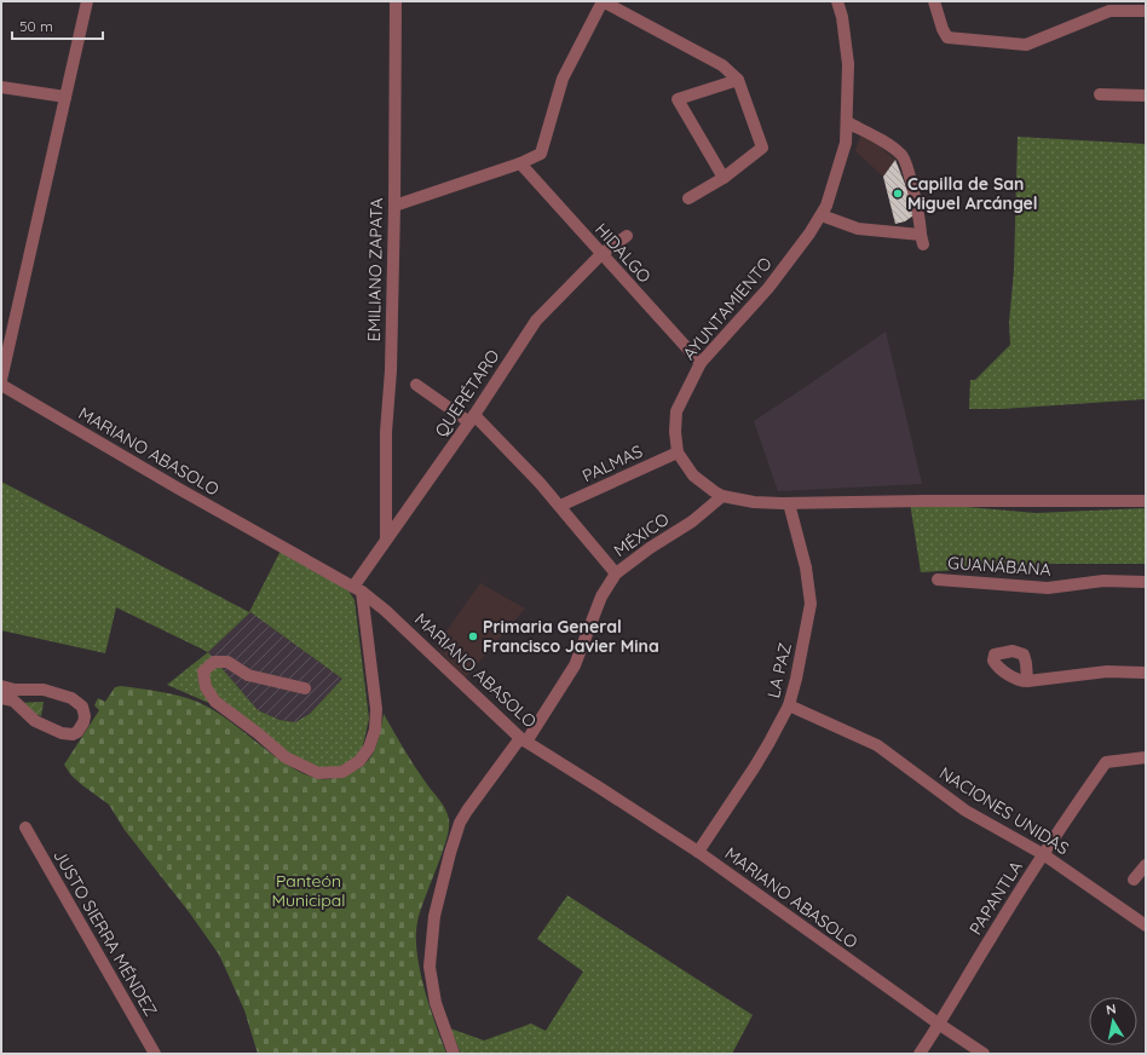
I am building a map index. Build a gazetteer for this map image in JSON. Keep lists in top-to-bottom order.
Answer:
{
  "streets": {
    "street": [
      "HIDALGO",
      "EMILIANO ZAPATA",
      "AYUNTAMIENTO",
      "QUERÉTARO",
      "MARIANO ABASOLO",
      "PALMAS",
      "MÉXICO",
      "GUANÁBANA",
      "LA PAZ",
      "NACIONES UNIDAS",
      "PAPANTLA",
      "JUSTO SIERRA MÉNDEZ"
    ]
  },
  "crossings": [
    ["HIDALGO", "AYUNTAMIENTO"],
    ["HIDALGO", "QUERÉTARO"],
    ["EMILIANO ZAPATA", "QUERÉTARO"],
    ["AYUNTAMIENTO", "PALMAS"],
    ["AYUNTAMIENTO", "MÉXICO"],
    ["AYUNTAMIENTO", "LA PAZ"],
    ["QUERÉTARO", "MARIANO ABASOLO"],
    ["MARIANO ABASOLO", "MÉXICO"],
    ["MARIANO ABASOLO", "LA PAZ"],
    ["MARIANO ABASOLO", "PAPANTLA"],
    ["LA PAZ", "NACIONES UNIDAS"],
    ["NACIONES UNIDAS", "PAPANTLA"]
  ],
  "parks": ["Panteón Municipal"],
  "places": ["Capilla de San Miguel Arcángel", "Primaria General Francisco Javier Mina"],
  "scale_bar": "50 m",
  "north": "top"
}
